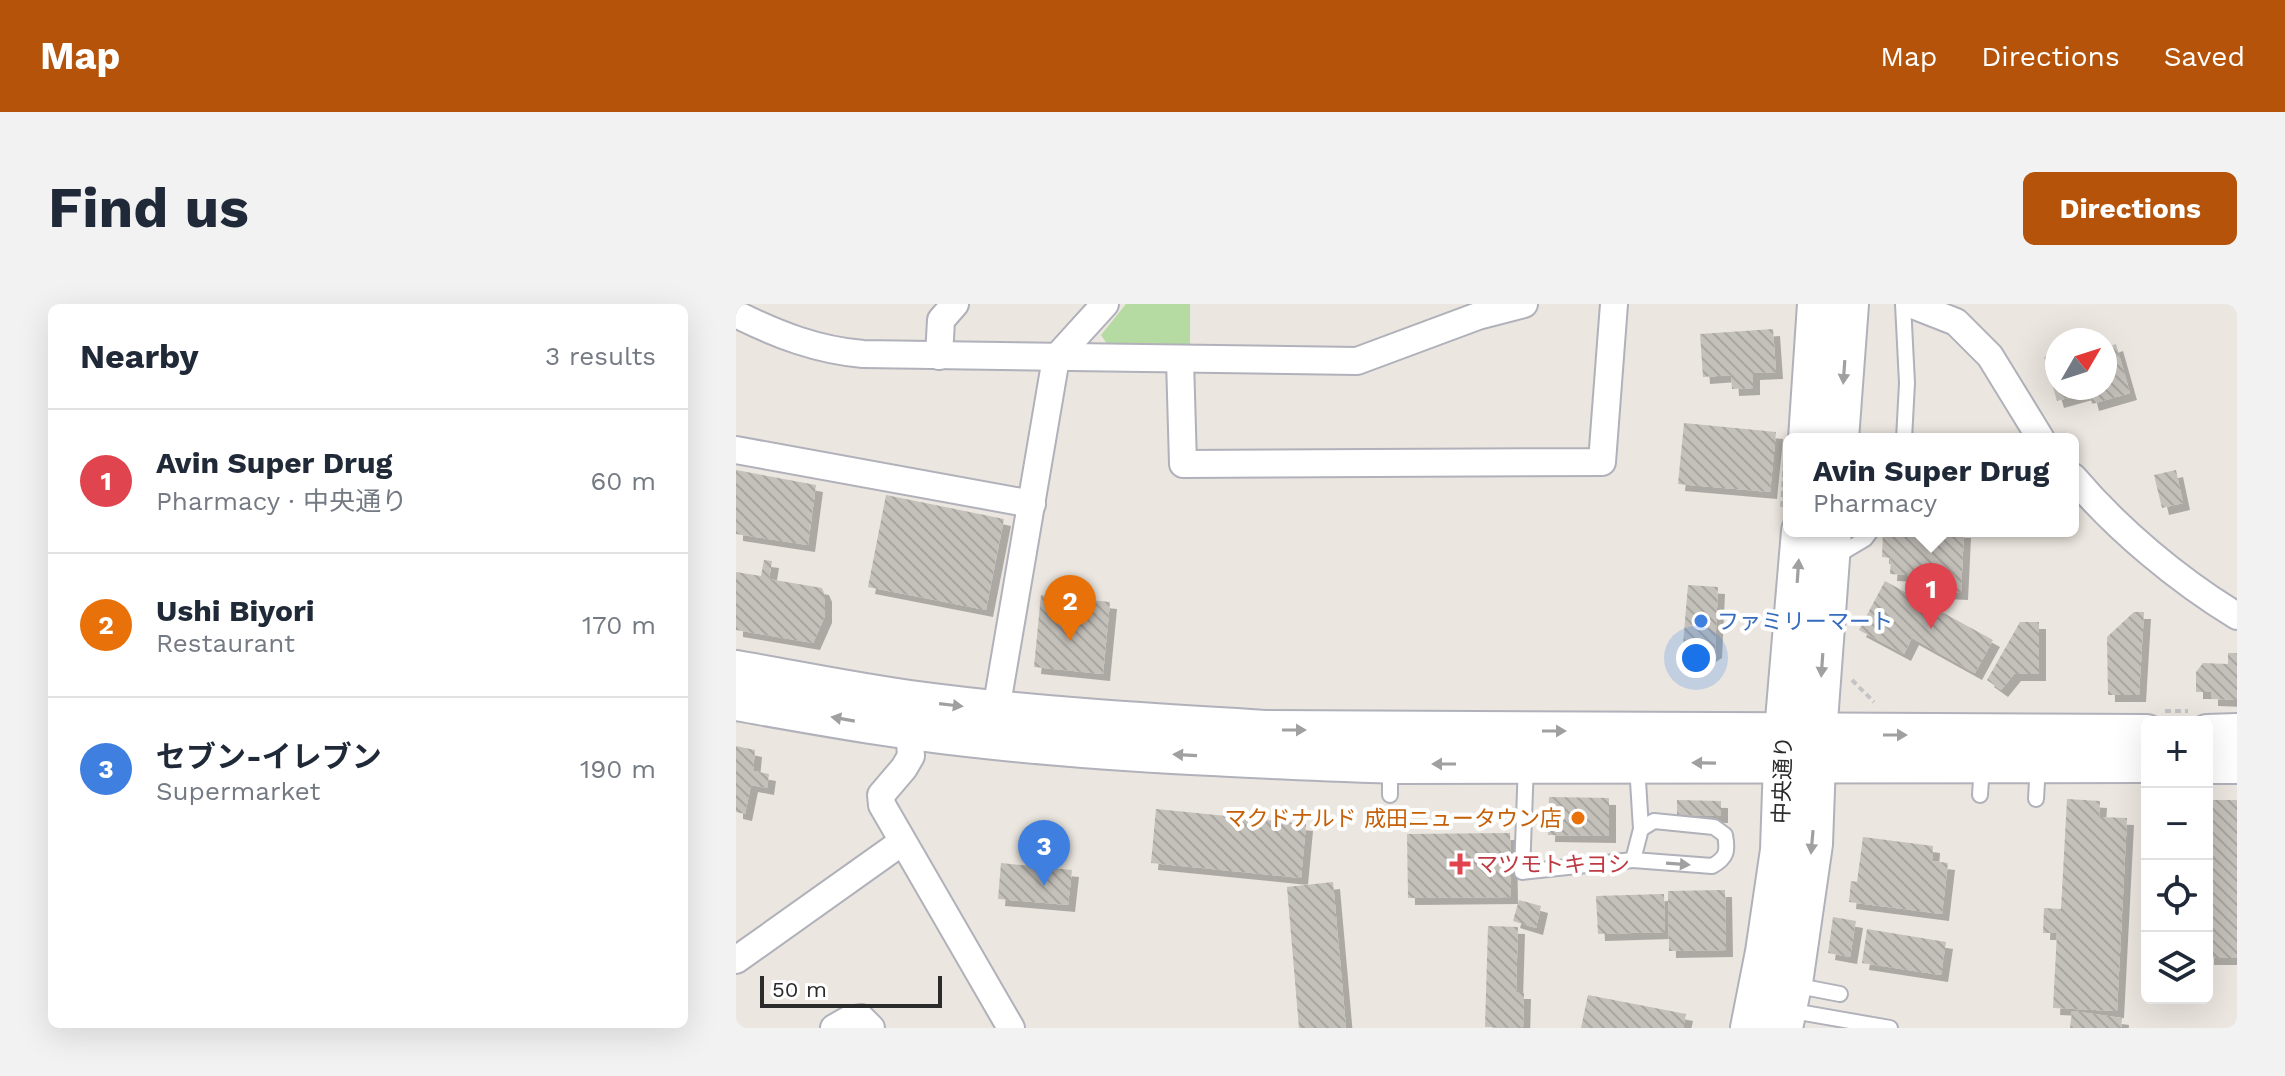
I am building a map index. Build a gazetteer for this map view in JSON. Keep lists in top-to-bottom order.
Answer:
{
  "streets": {
    "street": ["中央通り"]
  },
  "places": {
    "other": ["ファミリーマート", "マクドナルド 成田ニュータウン店"],
    "health": ["マツモトキヨシ"]
  },
  "scale_bar": "50 m",
  "north": "top right",
  "page": {
    "header": "Map",
    "nav": ["Map", "Directions", "Saved"],
    "buttons": "Directions",
    "title": "Find us",
    "heading": ["Nearby", "3 results"],
    "list": [
      {
        "mark": "1",
        "name": "Avin Super Drug",
        "note": "Pharmacy · 中央通り",
        "value": "60 m"
      },
      {
        "mark": "2",
        "name": "Ushi Biyori",
        "note": "Restaurant",
        "value": "170 m"
      },
      {
        "mark": "3",
        "name": "セブン-イレブン",
        "note": "Supermarket",
        "value": "190 m"
      }
    ],
    "popup": ["Avin Super Drug", "Pharmacy"],
    "pins": ["1", "2", "3"],
    "map_buttons": ["+", "−"],
    "scale": "50 m"
  }
}
